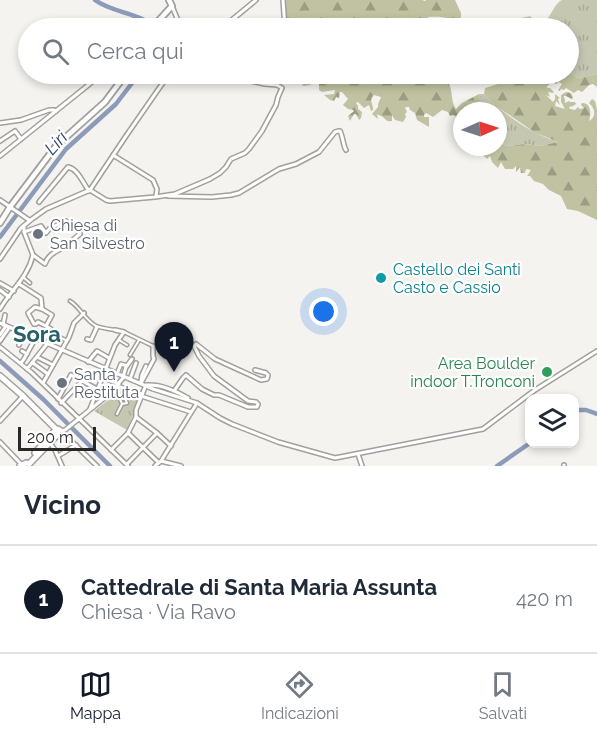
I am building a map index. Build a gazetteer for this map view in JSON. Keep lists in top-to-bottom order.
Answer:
{
  "districts": ["Sora"],
  "water": ["Liri"],
  "places": [
    "Chiesa di San Silvestro",
    "Castello dei Santi Casto e Cassio",
    "Area Boulder indoor T.Tronconi",
    "Santa Restituta"
  ],
  "scale_bar": "200 m",
  "north": "right",
  "page": {
    "search": "Cerca qui",
    "pins": "1",
    "scale": "200 m",
    "heading": "Vicino",
    "list": [
      {
        "mark": "1",
        "name": "Cattedrale di Santa Maria Assunta",
        "note": "Chiesa · Via Ravo",
        "value": "420 m"
      }
    ],
    "nav": ["Mappa", "Indicazioni", "Salvati"]
  }
}
